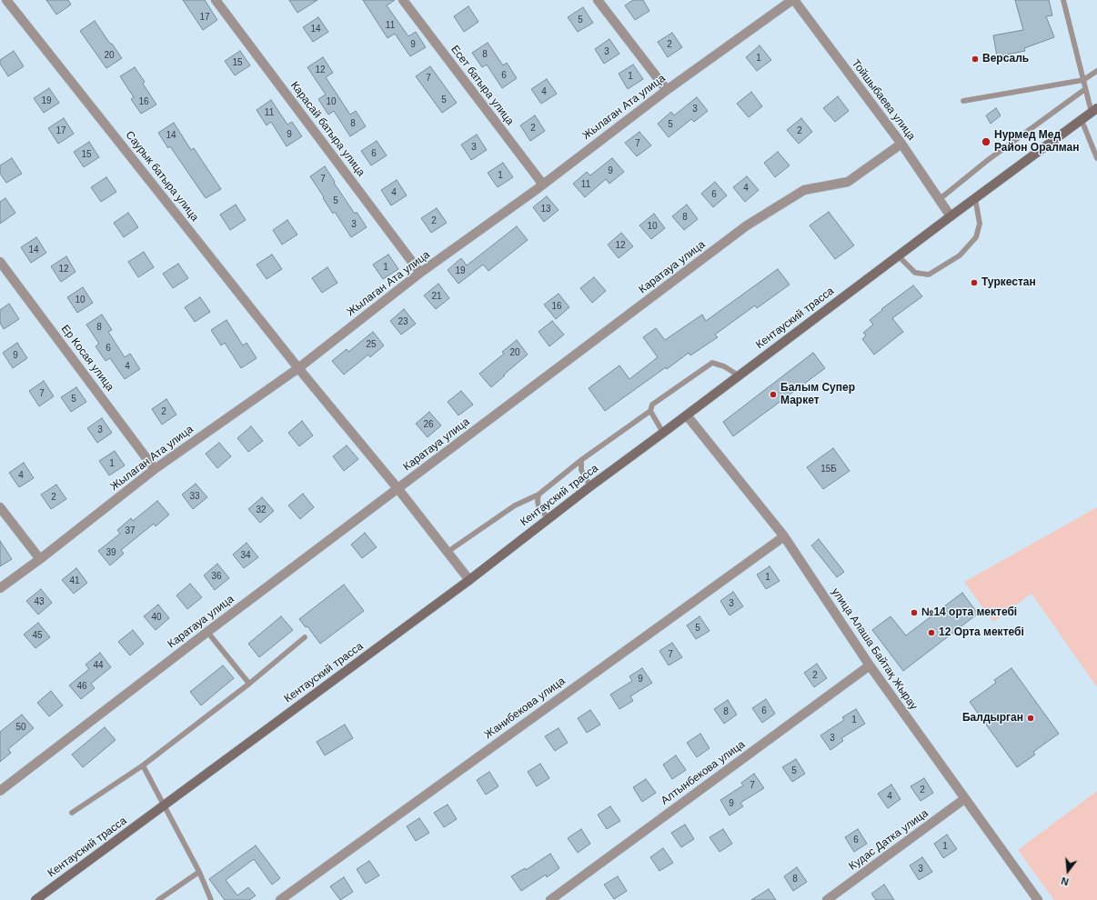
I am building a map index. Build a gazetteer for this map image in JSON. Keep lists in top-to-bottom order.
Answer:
{
  "streets": {
    "main road": ["Кентауский трасса"],
    "street": [
      "Есет батыра улица",
      "Тойшыбаева улица",
      "Жылаган Ата улица",
      "Карасай батыра улица",
      "Саурык батыра улица",
      "Каратауа улица",
      "Ер Косая улица",
      "улица Алаша Байтақ Жырау",
      "Жанибекова улица",
      "Алтынбекова улица",
      "Кудас Датка улица"
    ]
  },
  "crossings": [
    ["Есет батыра улица", "Жылаган Ата улица"],
    ["Тойшыбаева улица", "Жылаган Ата улица"],
    ["Тойшыбаева улица", "Каратауа улица"],
    ["Тойшыбаева улица", "Кентауский трасса"],
    ["Жылаган Ата улица", "Карасай батыра улица"],
    ["Жылаган Ата улица", "Саурык батыра улица"],
    ["Жылаган Ата улица", "Ер Косая улица"],
    ["Саурык батыра улица", "Каратауа улица"],
    ["Саурык батыра улица", "Кентауский трасса"],
    ["Кентауский трасса", "улица Алаша Байтақ Жырау"],
    ["улица Алаша Байтақ Жырау", "Жанибекова улица"],
    ["улица Алаша Байтақ Жырау", "Алтынбекова улица"],
    ["улица Алаша Байтақ Жырау", "Кудас Датка улица"]
  ],
  "places": [
    "Версаль",
    "Нурмед Мед Район Оралман",
    "Туркестан",
    "Балым Супер Маркет",
    "№14 орта мектебі",
    "12 Орта мектебі",
    "Балдырган"
  ],
  "house_numbers": [
    "17",
    "5",
    "11",
    "14",
    "9",
    "2",
    "3",
    "8",
    "20",
    "1",
    "15",
    "12",
    "6",
    "1",
    "7",
    "4",
    "5",
    "19",
    "16",
    "10",
    "3",
    "11",
    "8",
    "5",
    "2",
    "17",
    "2",
    "9",
    "14",
    "7",
    "3",
    "6",
    "15",
    "9",
    "1",
    "7",
    "11",
    "4",
    "4",
    "6",
    "5",
    "13",
    "8",
    "2",
    "3",
    "10",
    "12",
    "14",
    "1",
    "12",
    "19",
    "21",
    "10",
    "16",
    "23",
    "8",
    "25",
    "6",
    "20",
    "9",
    "4",
    "7",
    "5",
    "2",
    "26",
    "3",
    "1",
    "15Б",
    "4",
    "33",
    "2",
    "32",
    "37",
    "39",
    "34",
    "36",
    "1",
    "41",
    "43",
    "3",
    "40",
    "5",
    "45",
    "7",
    "44",
    "2",
    "9",
    "46",
    "6",
    "8",
    "1",
    "50",
    "3",
    "5",
    "7",
    "2",
    "4",
    "9",
    "6",
    "1",
    "3",
    "8"
  ],
  "north": "bottom"
}
